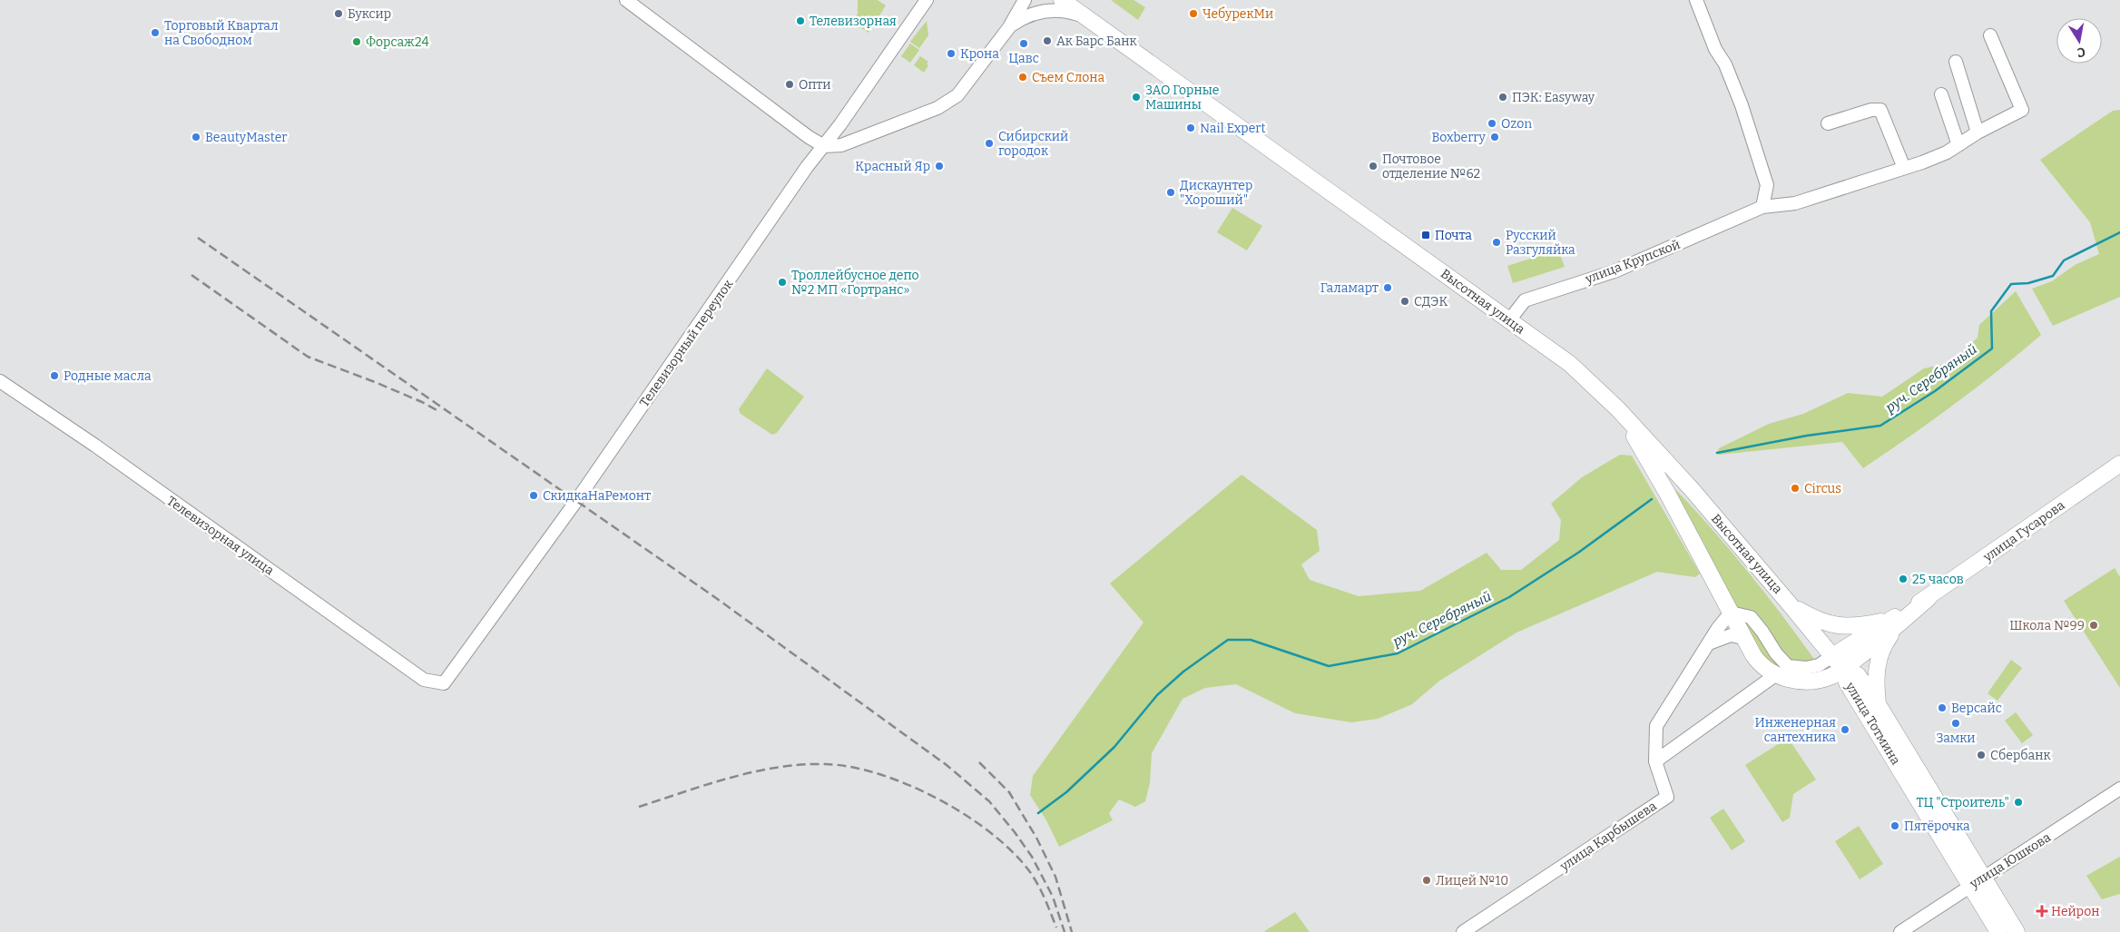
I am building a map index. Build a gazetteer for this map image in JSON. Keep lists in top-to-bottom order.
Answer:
{
  "streets": {
    "main road": ["Высотная улица", "улица Гусарова", "улица Тотмина"],
    "street": [
      "улица Крупской",
      "Телевизорный переулок",
      "Телевизорная улица",
      "улица Карбышева",
      "улица Юшкова"
    ]
  },
  "crossings": [
    ["улица Крупской", "Высотная улица"],
    ["Высотная улица", "улица Тотмина"],
    ["Телевизорный переулок", "Телевизорная улица"],
    ["улица Тотмина", "улица Юшкова"]
  ],
  "water": ["руч. Серебряный"],
  "places": {
    "other": [
      "Буксир",
      "ЧебурекМи",
      "Телевизорная",
      "Торговый Квартал на Свободном",
      "Ак Барс Банк",
      "Форсаж24",
      "Цавс",
      "Крона",
      "Съем Слона",
      "Опти",
      "ЗАО Горные Машины",
      "ПЭК: Easyway",
      "Ozon",
      "Nail Expert",
      "BeautyMaster",
      "Boxberry",
      "Сибирский городок",
      "Красный Яр",
      "Почтовое отделение №62",
      "Дискаунтер \"Хороший\"",
      "Русский Разгуляйка",
      "Троллейбусное депо №2 МП «Гортранс»",
      "Галамарт",
      "СДЭК",
      "Родные масла",
      "Circus",
      "СкидкаНаРемонт",
      "25 часов",
      "Школа №99",
      "Версайс",
      "Замки",
      "Инженерная сантехника",
      "Сбербанк",
      "ТЦ \"Строитель\"",
      "Пятёрочка",
      "Лицей №10"
    ],
    "transit": ["Почта"],
    "health": ["Нейрон"]
  },
  "north": "bottom"
}
